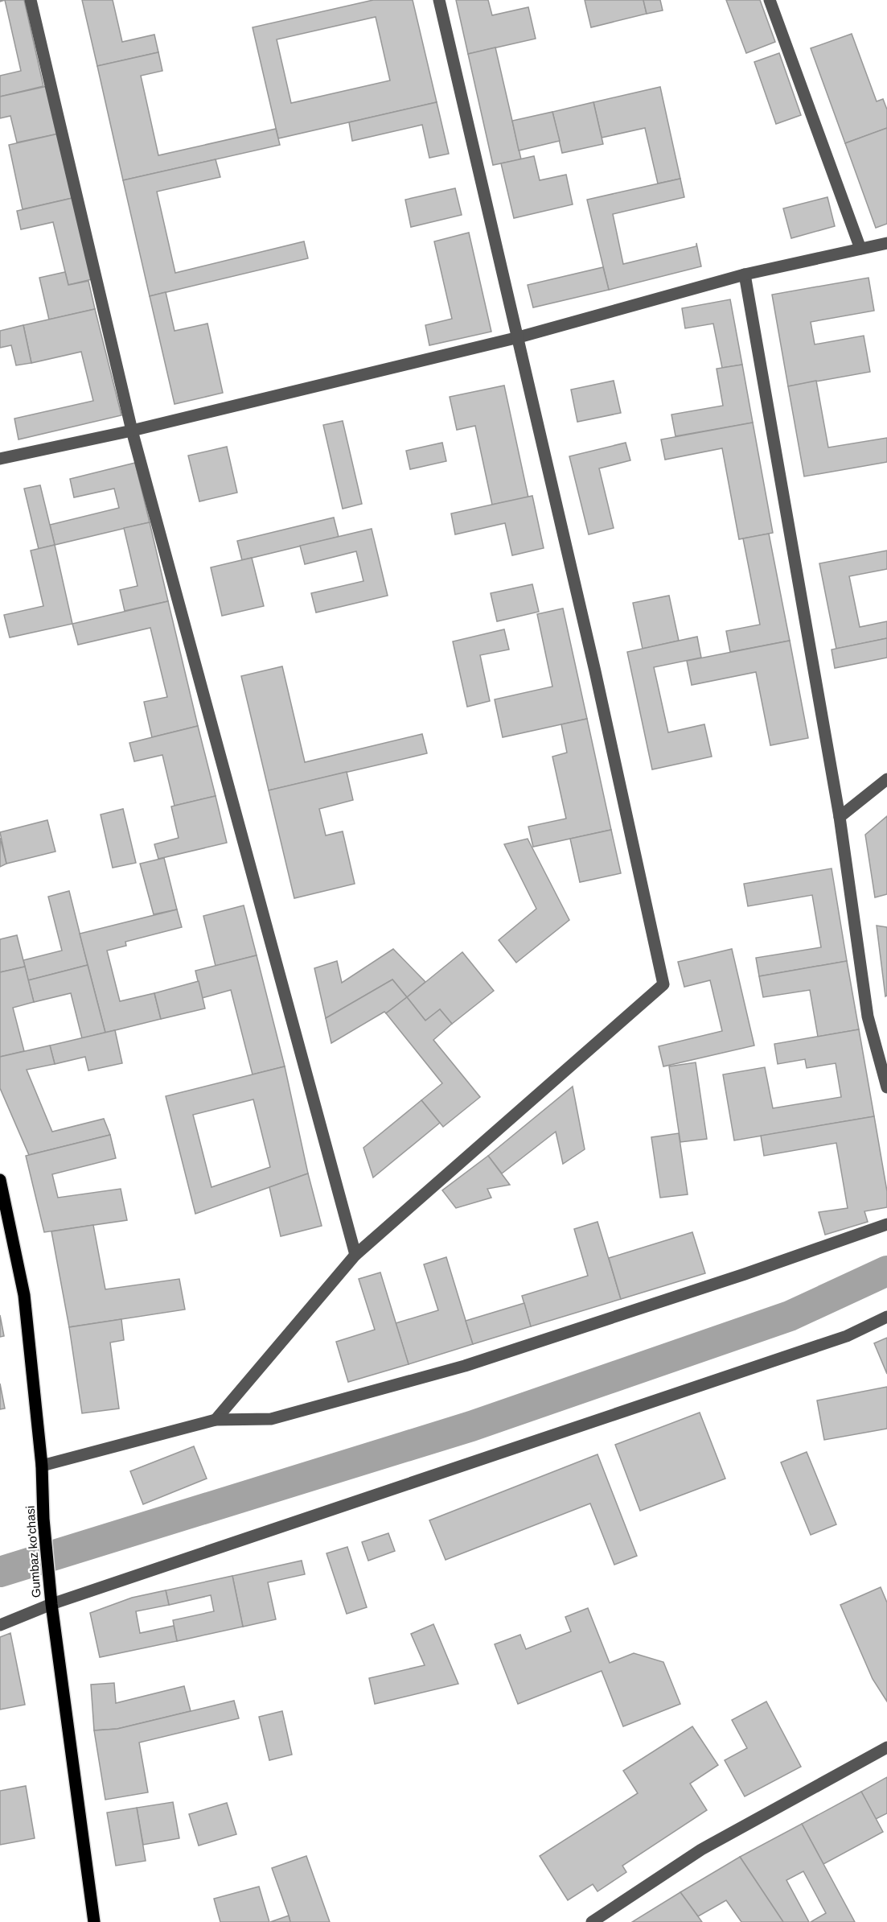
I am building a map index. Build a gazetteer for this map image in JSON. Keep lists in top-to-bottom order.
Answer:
{
  "streets": {
    "main road": ["Gumbaz ko'chasi"]
  }
}
